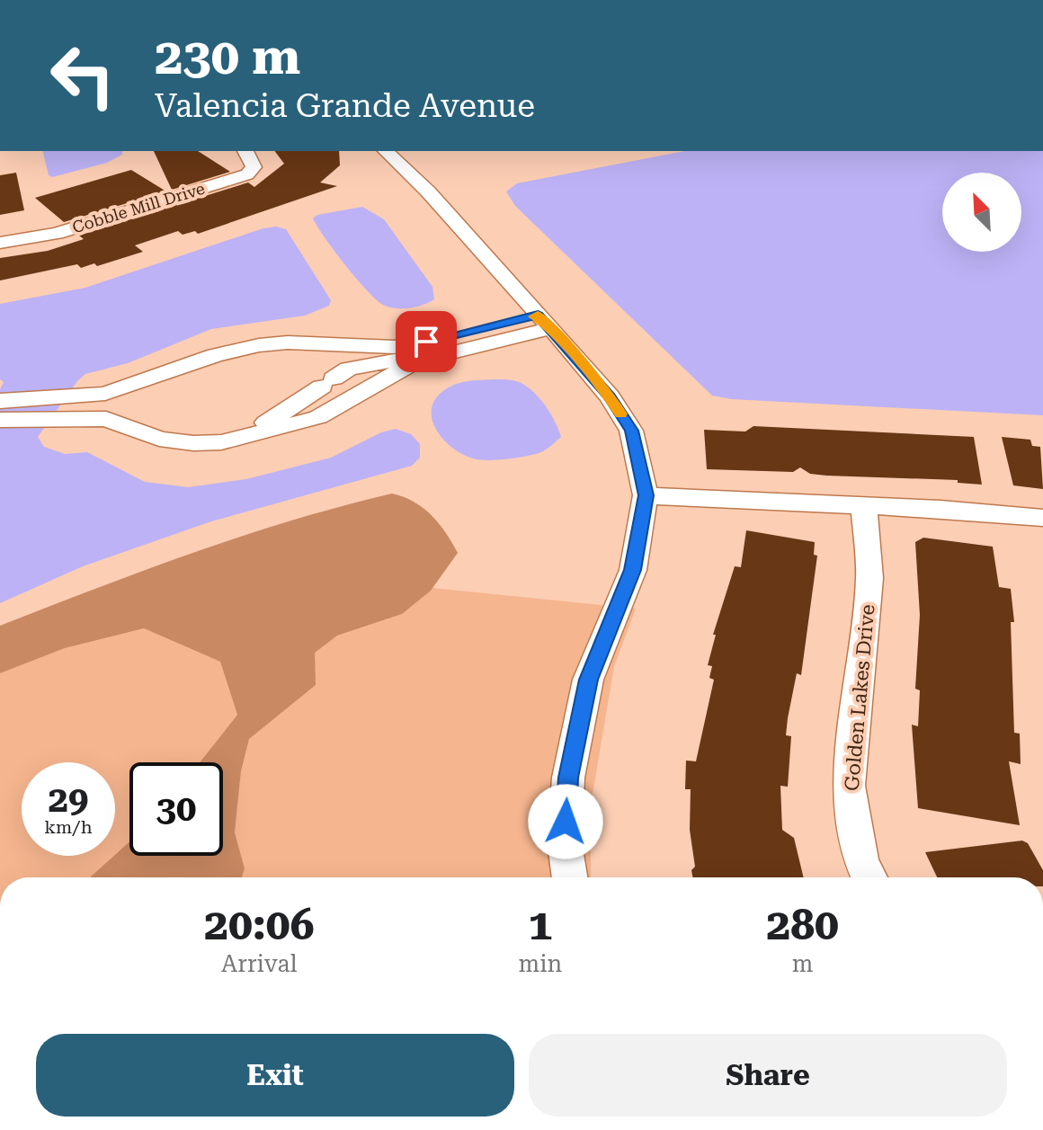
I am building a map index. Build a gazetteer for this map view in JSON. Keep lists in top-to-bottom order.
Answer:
{
  "streets": {
    "street": ["Cobble Mill Drive", "Golden Lakes Drive"]
  },
  "north": "top left",
  "page": {
    "turn": ["230 m", "Valencia Grande Avenue"],
    "speed": "29 km/h",
    "limit": "30",
    "eta": [
      "20:06",
      "Arrival",
      "1",
      "min",
      "280",
      "m"
    ],
    "buttons": ["Exit", "Share"]
  }
}
